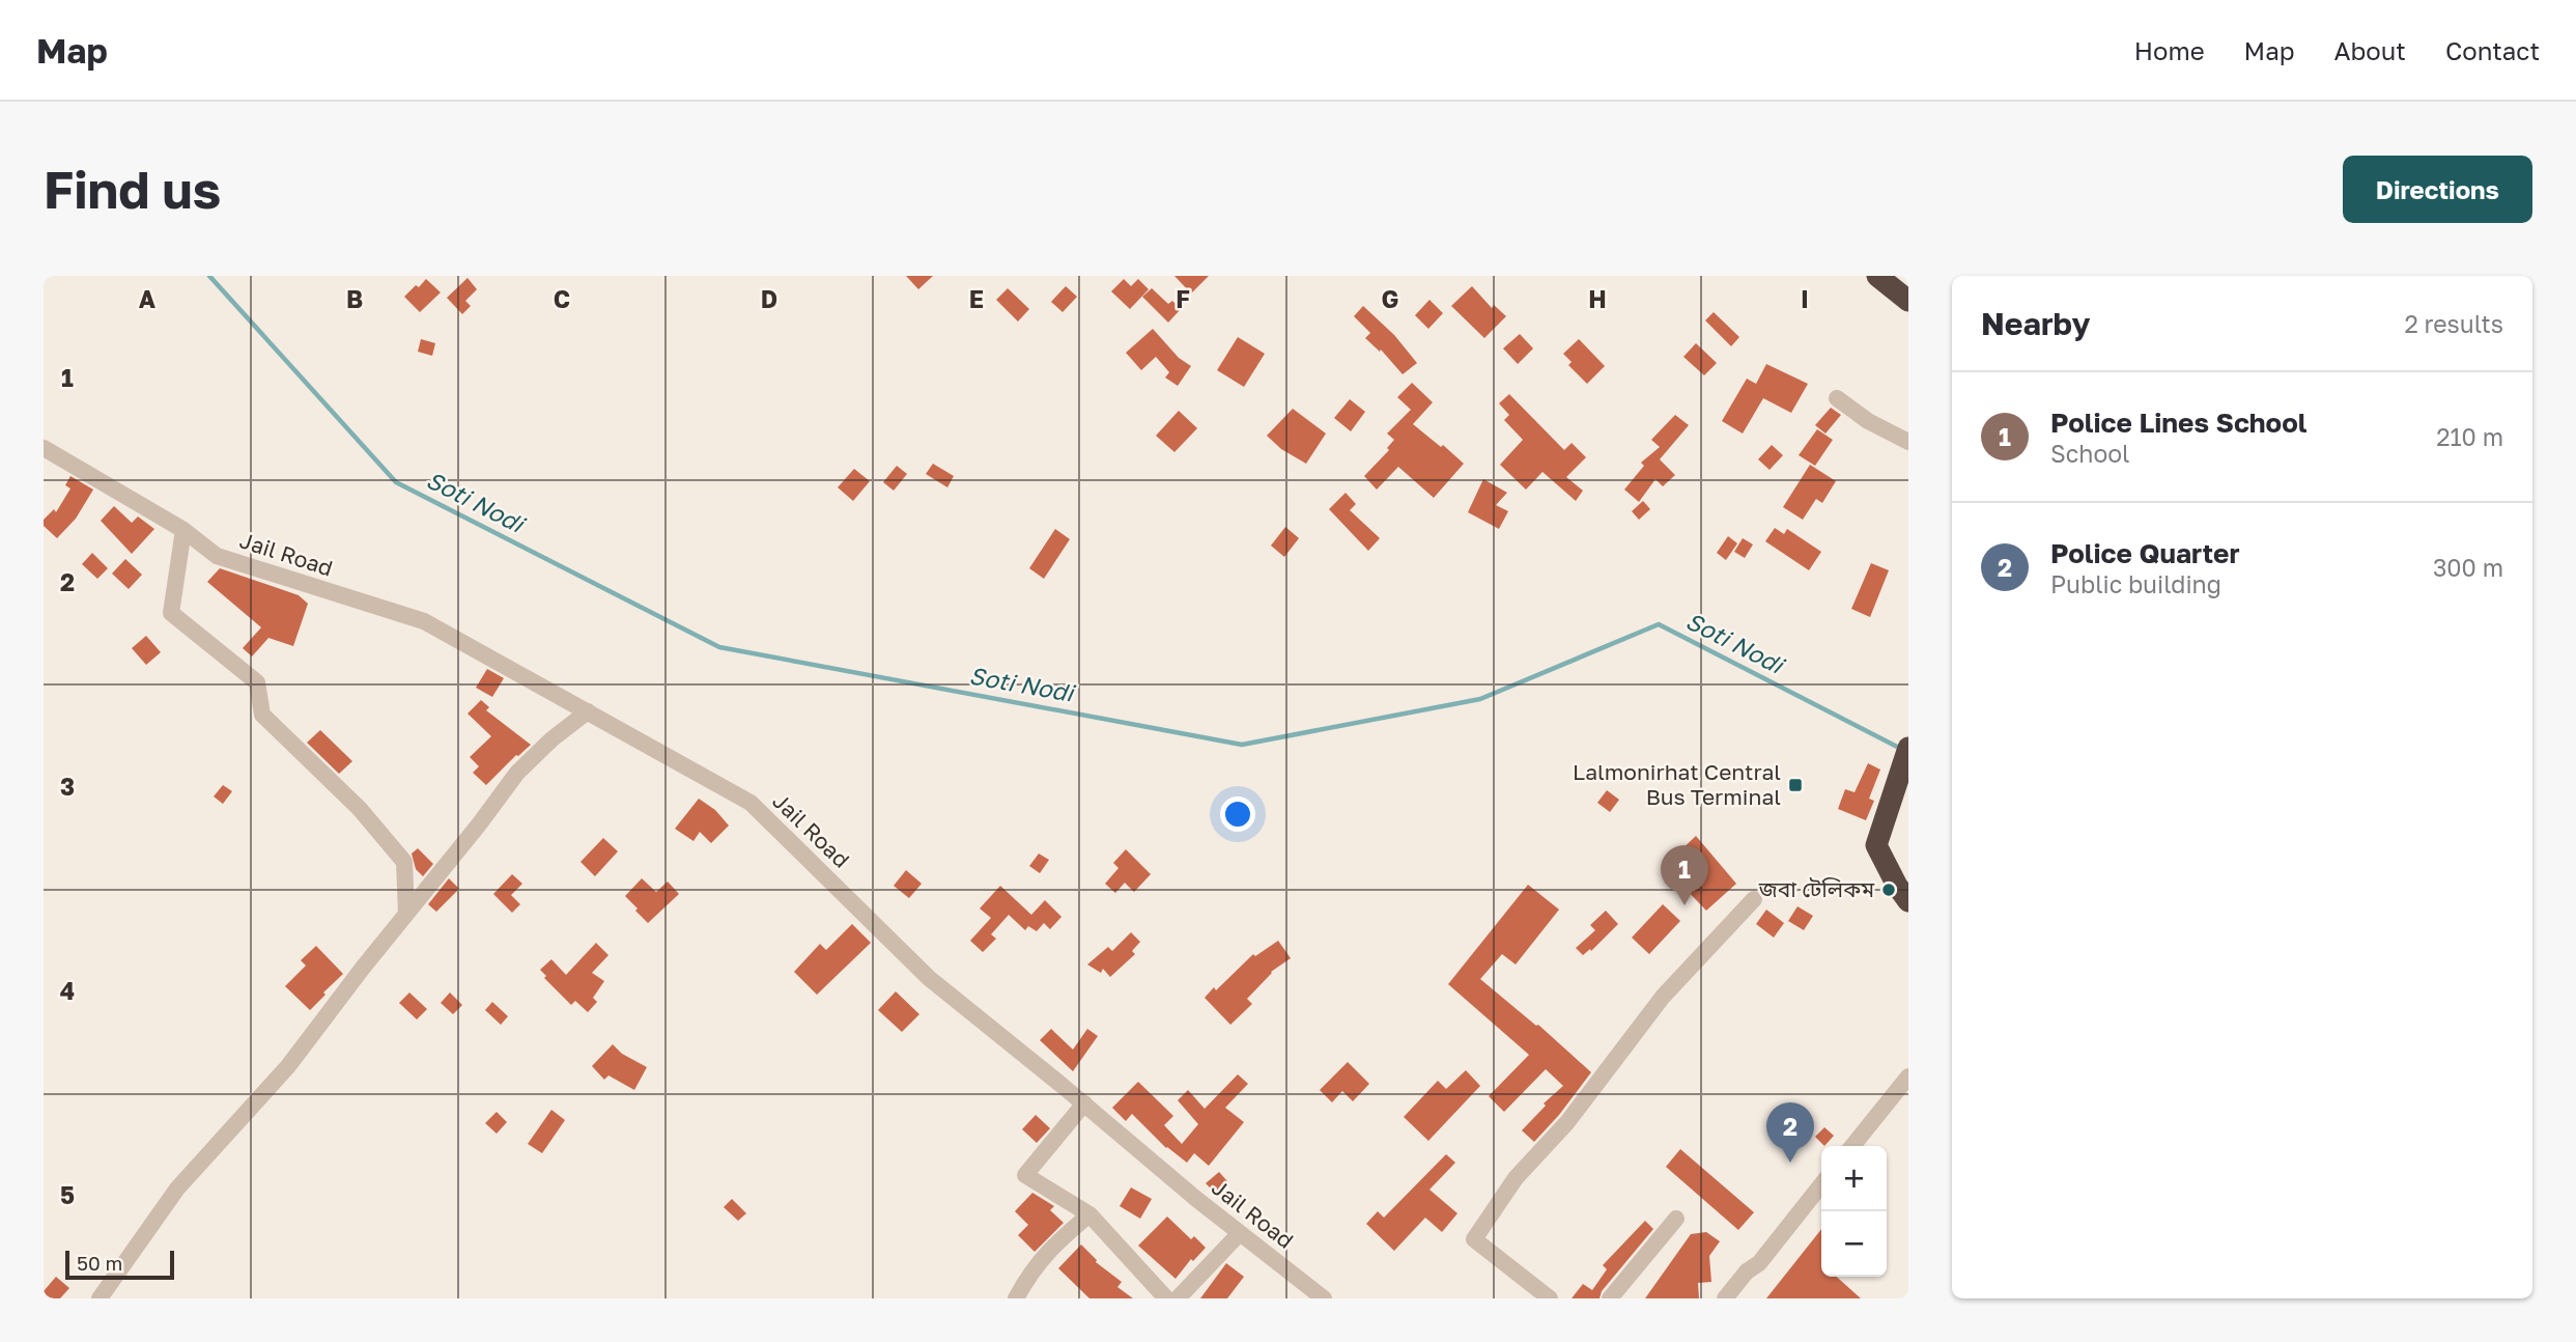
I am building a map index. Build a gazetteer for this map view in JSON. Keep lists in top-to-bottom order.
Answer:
{
  "streets": {
    "street": ["Jail Road"]
  },
  "water": ["Soti Nodi"],
  "places": {
    "transit": ["Lalmonirhat Central Bus Terminal"],
    "other": ["জবা টেলিকম"]
  },
  "scale_bar": "50 m",
  "page": {
    "header": "Map",
    "nav": [
      "Home",
      "Map",
      "About",
      "Contact"
    ],
    "buttons": "Directions",
    "title": "Find us",
    "heading": ["Nearby", "2 results"],
    "list": [
      {
        "mark": "1",
        "name": "Police Lines School",
        "note": "School",
        "value": "210 m"
      },
      {
        "mark": "2",
        "name": "Police Quarter",
        "note": "Public building",
        "value": "300 m"
      }
    ],
    "pins": ["1", "2"],
    "map_buttons": ["+", "−"],
    "scale": "50 m"
  },
  "grid": {
    "columns": [
      "A",
      "B",
      "C",
      "D",
      "E",
      "F",
      "G",
      "H",
      "I"
    ],
    "rows": [
      "1",
      "2",
      "3",
      "4",
      "5"
    ]
  }
}
